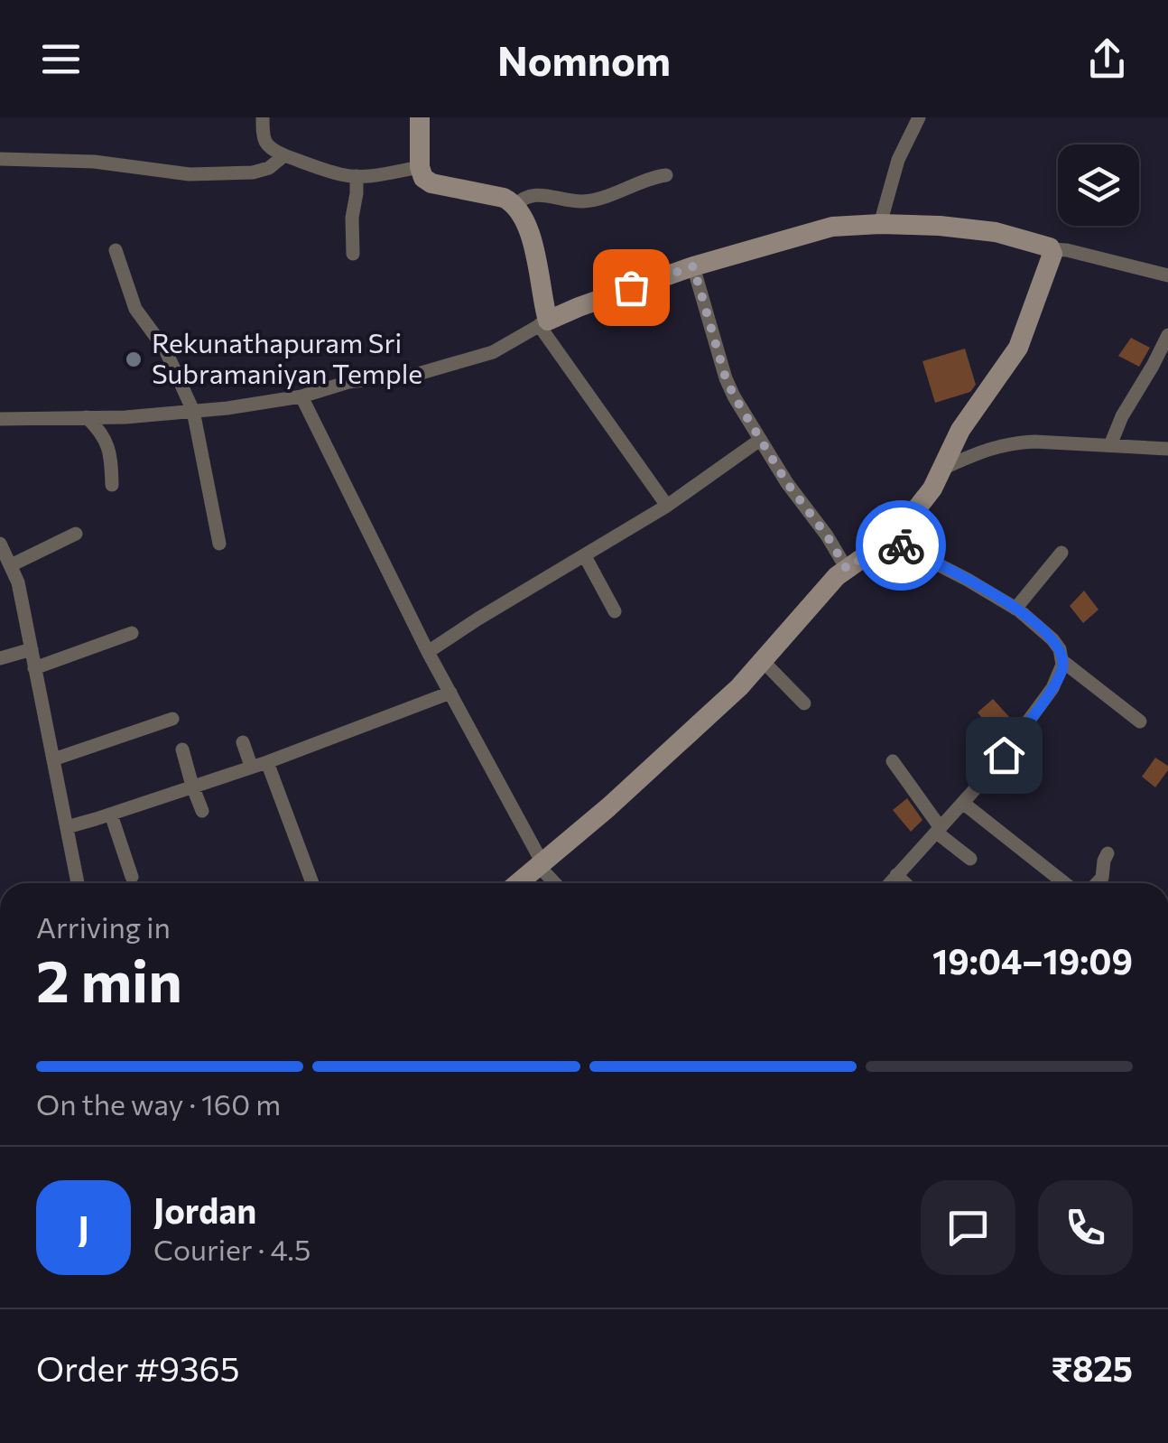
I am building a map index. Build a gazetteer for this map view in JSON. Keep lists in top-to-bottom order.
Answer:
{
  "places": ["Rekunathapuram Sri Subramaniyan Temple"],
  "page": {
    "header": "Nomnom",
    "heading": ["2 min", "Arriving in", "19:04–19:09"],
    "panel": [
      "Jordan",
      "Courier · 4.5",
      "Order #9365",
      "₹825"
    ],
    "bar": "On the way · 160 m",
    "round": "J"
  }
}
